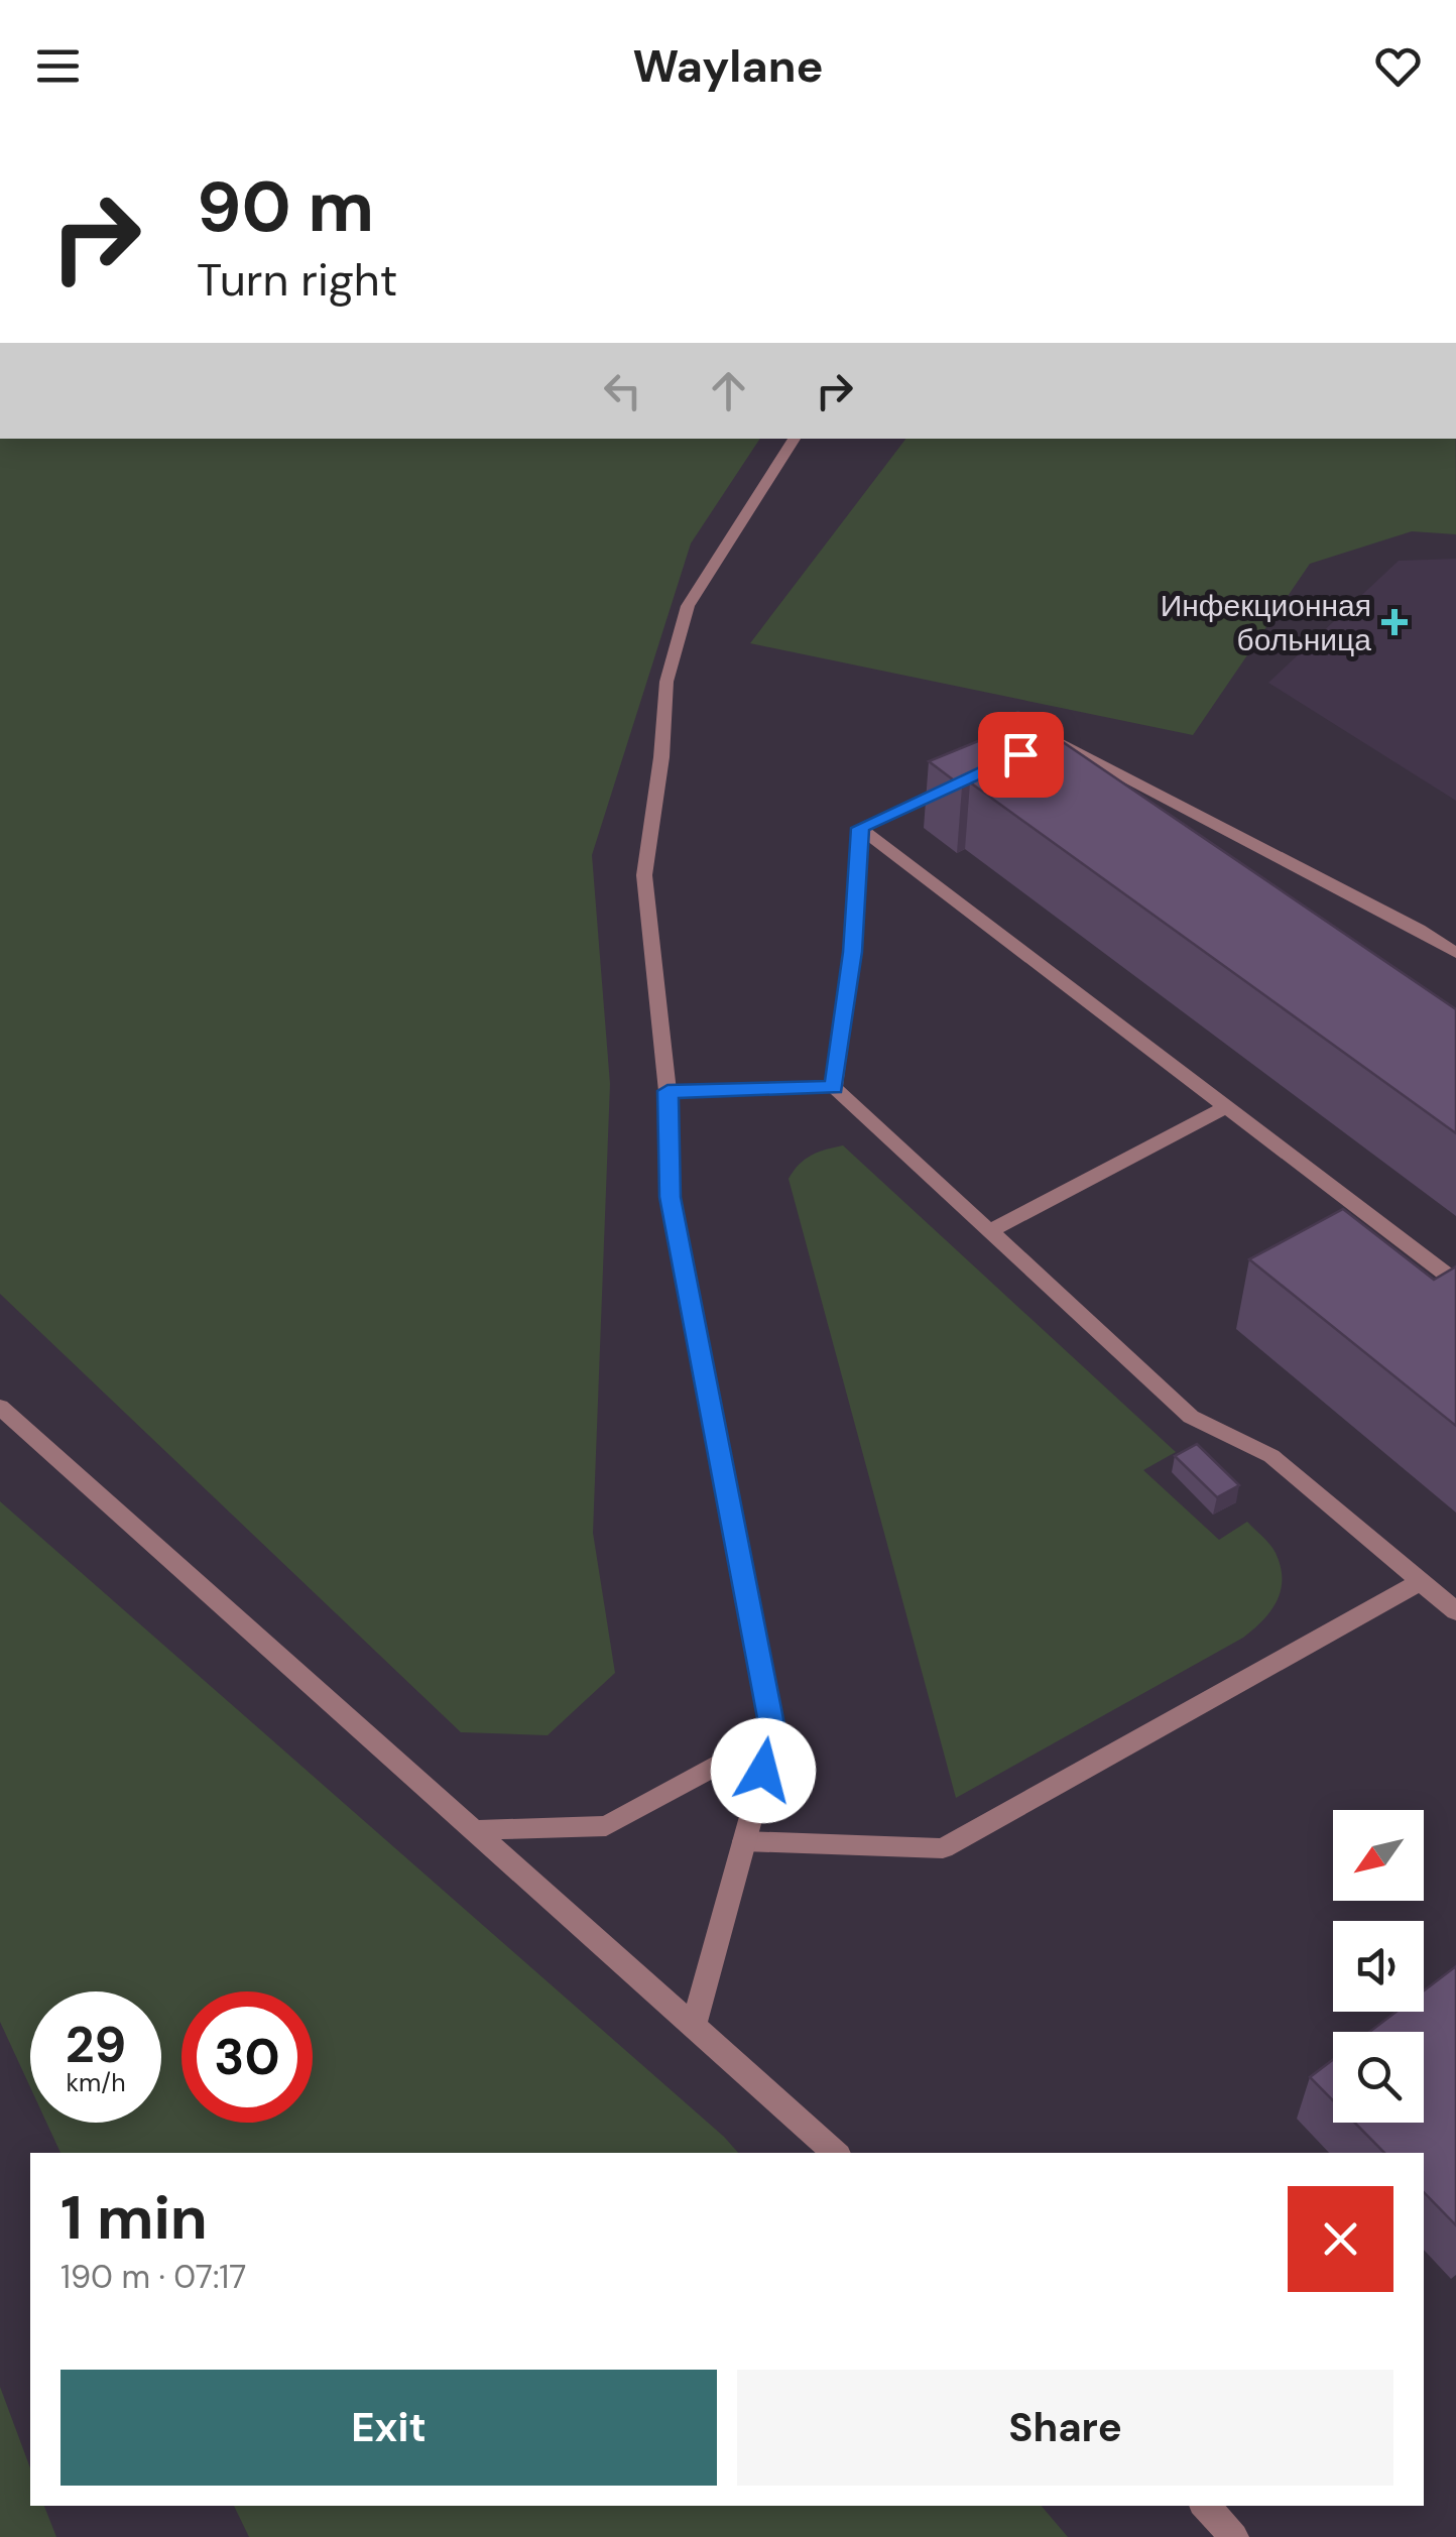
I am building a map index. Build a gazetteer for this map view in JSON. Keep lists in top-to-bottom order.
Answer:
{
  "places": {
    "health": ["Инфекционная больница"]
  },
  "north": "bottom left",
  "page": {
    "header": "Waylane",
    "turn": ["90 m", "Turn right"],
    "speed": "29 km/h",
    "limit": "30",
    "heading": ["1 min", "190 m · 07:17"],
    "buttons": ["Exit", "Share"]
  }
}
